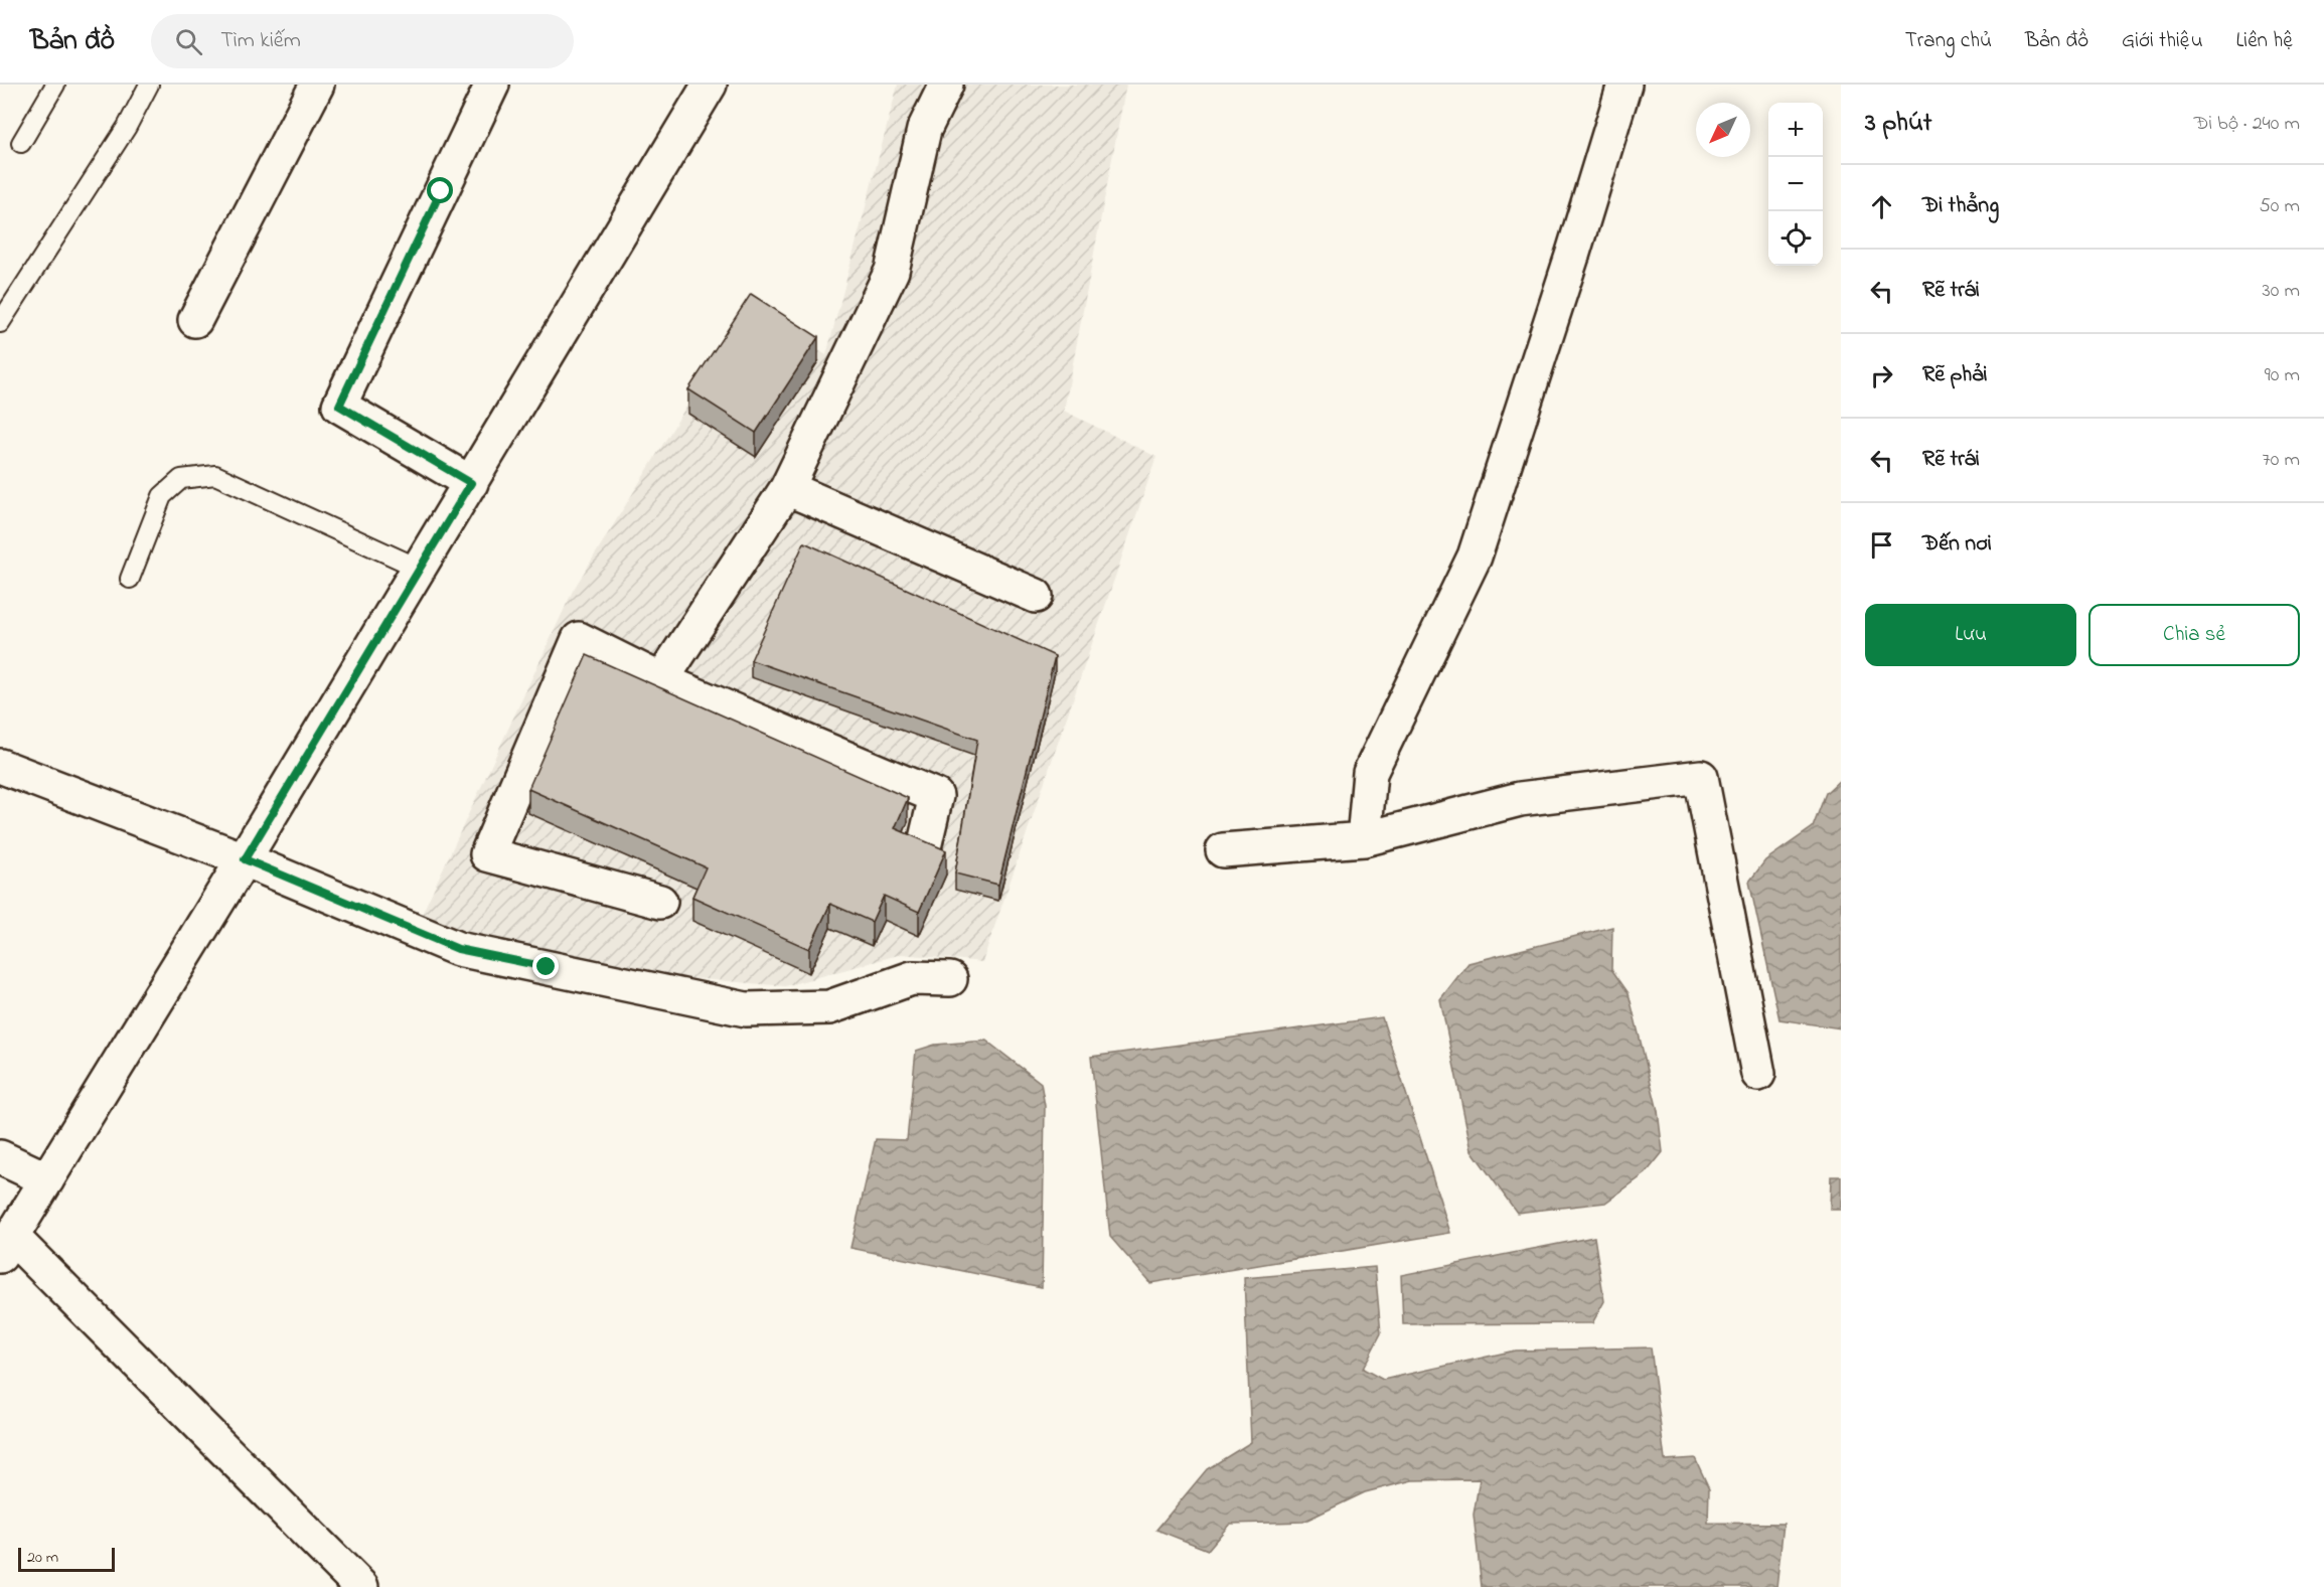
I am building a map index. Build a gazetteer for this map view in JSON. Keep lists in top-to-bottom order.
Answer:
{
  "scale_bar": "20 m",
  "north": "bottom left",
  "page": {
    "header": "Bản đồ",
    "search": "Tìm kiếm",
    "nav": [
      "Trang chủ",
      "Bản đồ",
      "Giới thiệu",
      "Liên hệ"
    ],
    "heading": ["3 phút", "Đi bộ · 240 m"],
    "map_buttons": ["+", "−"],
    "list": [
      ["Đi thẳng", "50 m"],
      ["Rẽ trái", "30 m"],
      ["Rẽ phải", "90 m"],
      ["Rẽ trái", "70 m"],
      "Đến nơi"
    ],
    "buttons": ["Lưu", "Chia sẻ"],
    "scale": "20 m"
  }
}
